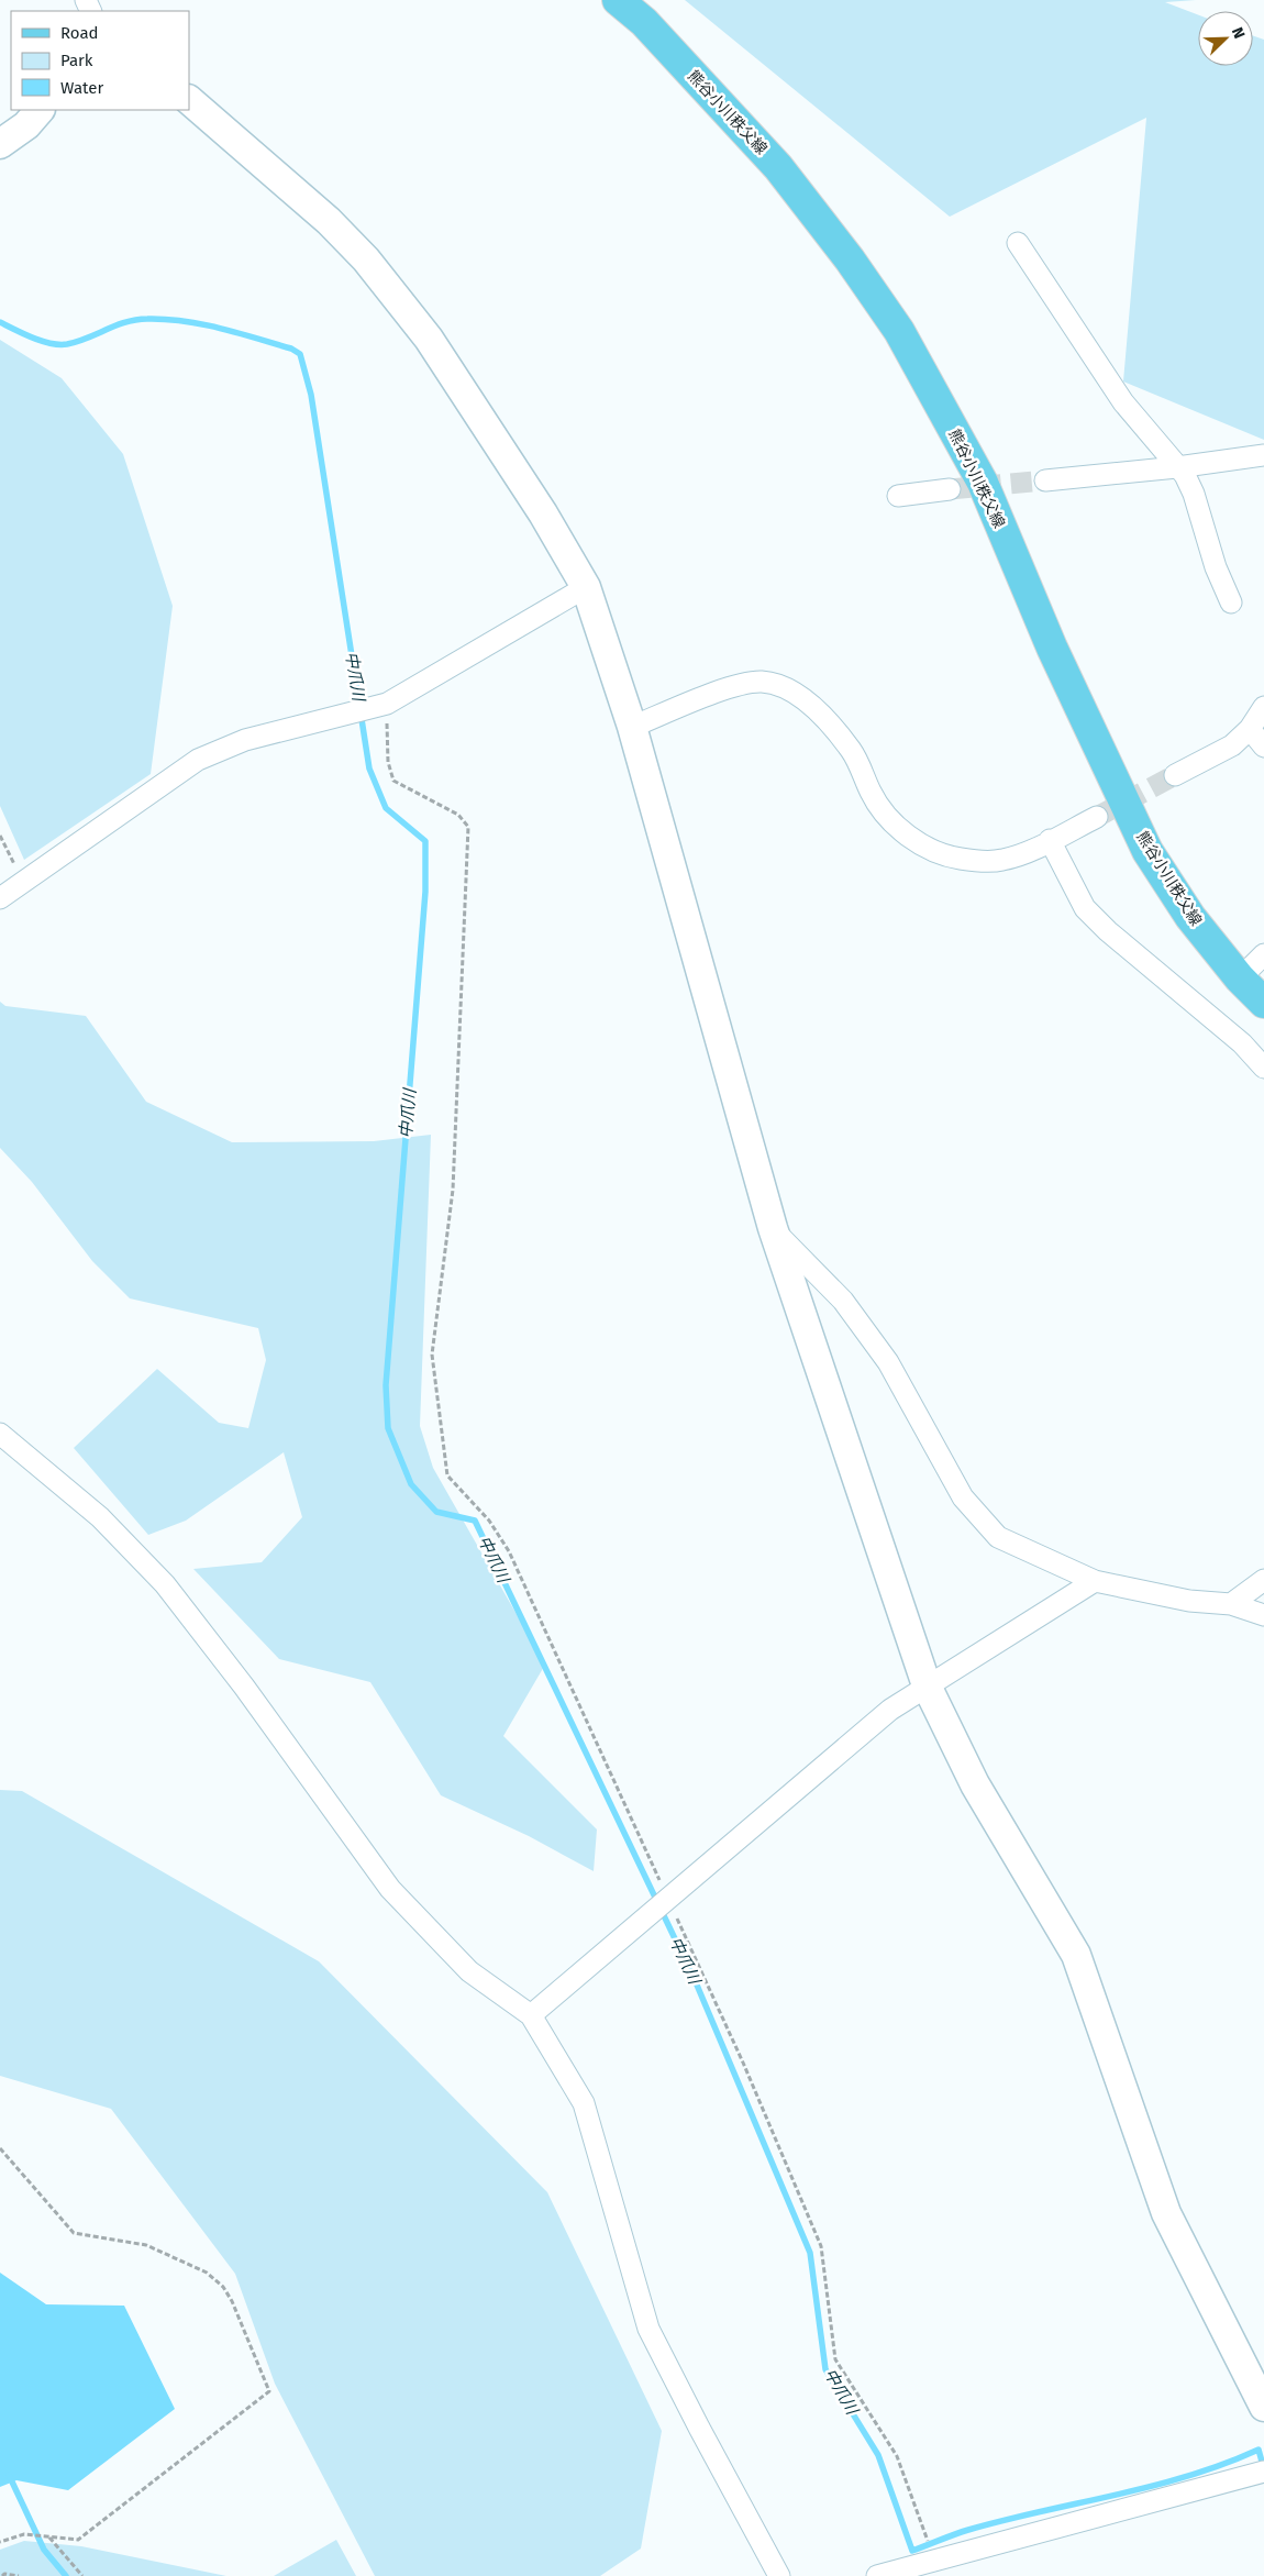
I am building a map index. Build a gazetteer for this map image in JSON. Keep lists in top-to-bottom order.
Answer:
{
  "streets": {
    "main road": ["熊谷小川秩父線"]
  },
  "water": ["中爪川"],
  "legend": ["Road", "Park", "Water"],
  "north": "top right"
}
